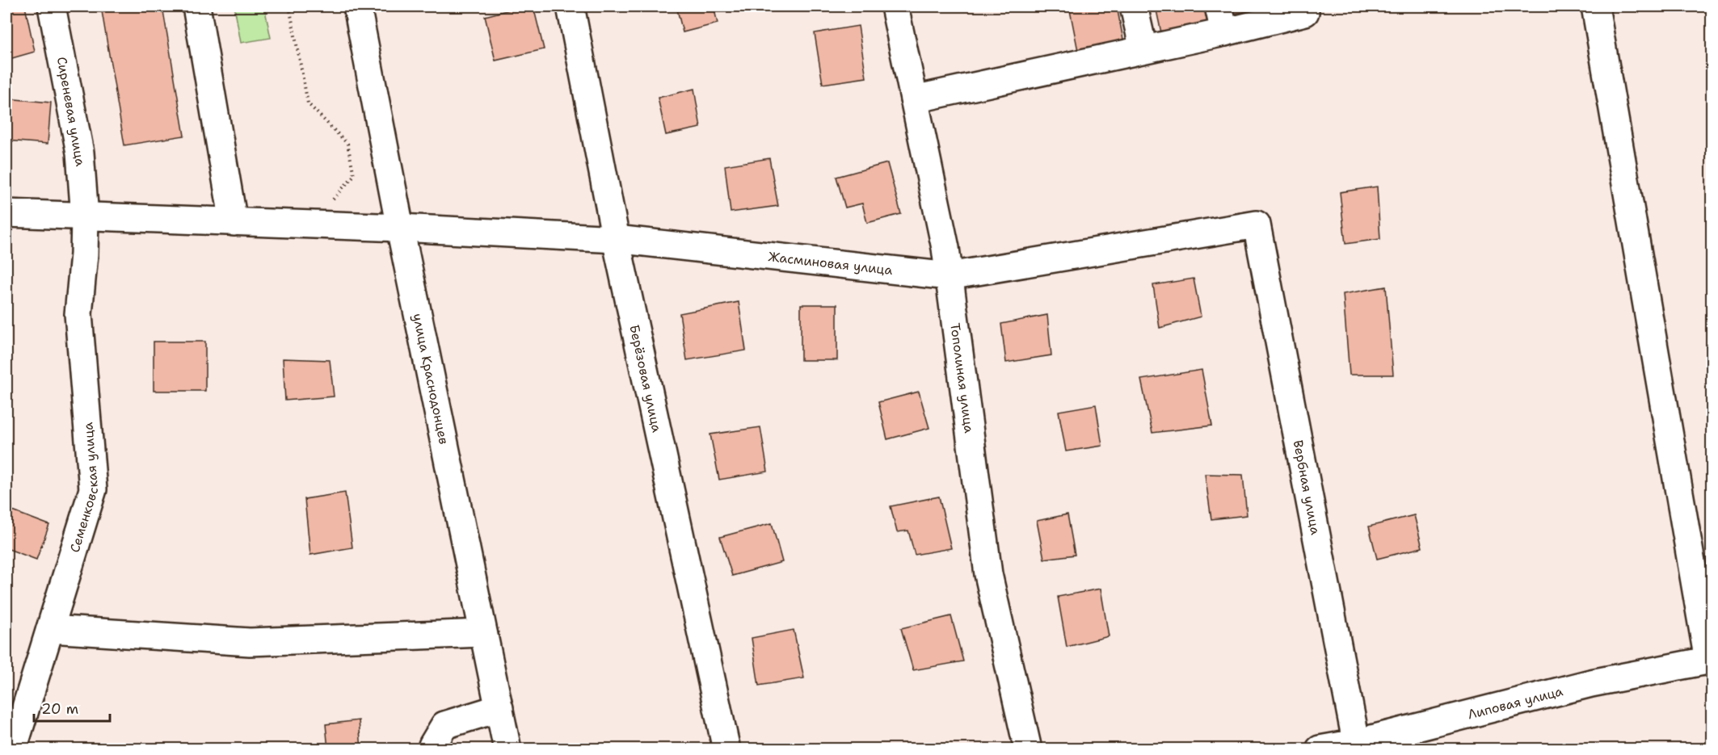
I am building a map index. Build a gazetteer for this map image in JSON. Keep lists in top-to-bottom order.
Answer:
{
  "streets": {
    "street": [
      "Сиреневая улица",
      "Жасминовая улица",
      "Тополиная улица",
      "улица Краснодонцев",
      "Берёзовая улица",
      "Семенковская улица",
      "Вербная улица",
      "Липовая улица"
    ]
  },
  "crossings": [
    ["Сиреневая улица", "Жасминовая улица"],
    ["Сиреневая улица", "Семенковская улица"],
    ["Жасминовая улица", "Тополиная улица"],
    ["Жасминовая улица", "улица Краснодонцев"],
    ["Жасминовая улица", "Берёзовая улица"],
    ["Жасминовая улица", "Семенковская улица"],
    ["Жасминовая улица", "Вербная улица"],
    ["Вербная улица", "Липовая улица"]
  ],
  "scale_bar": "20 m"
}
